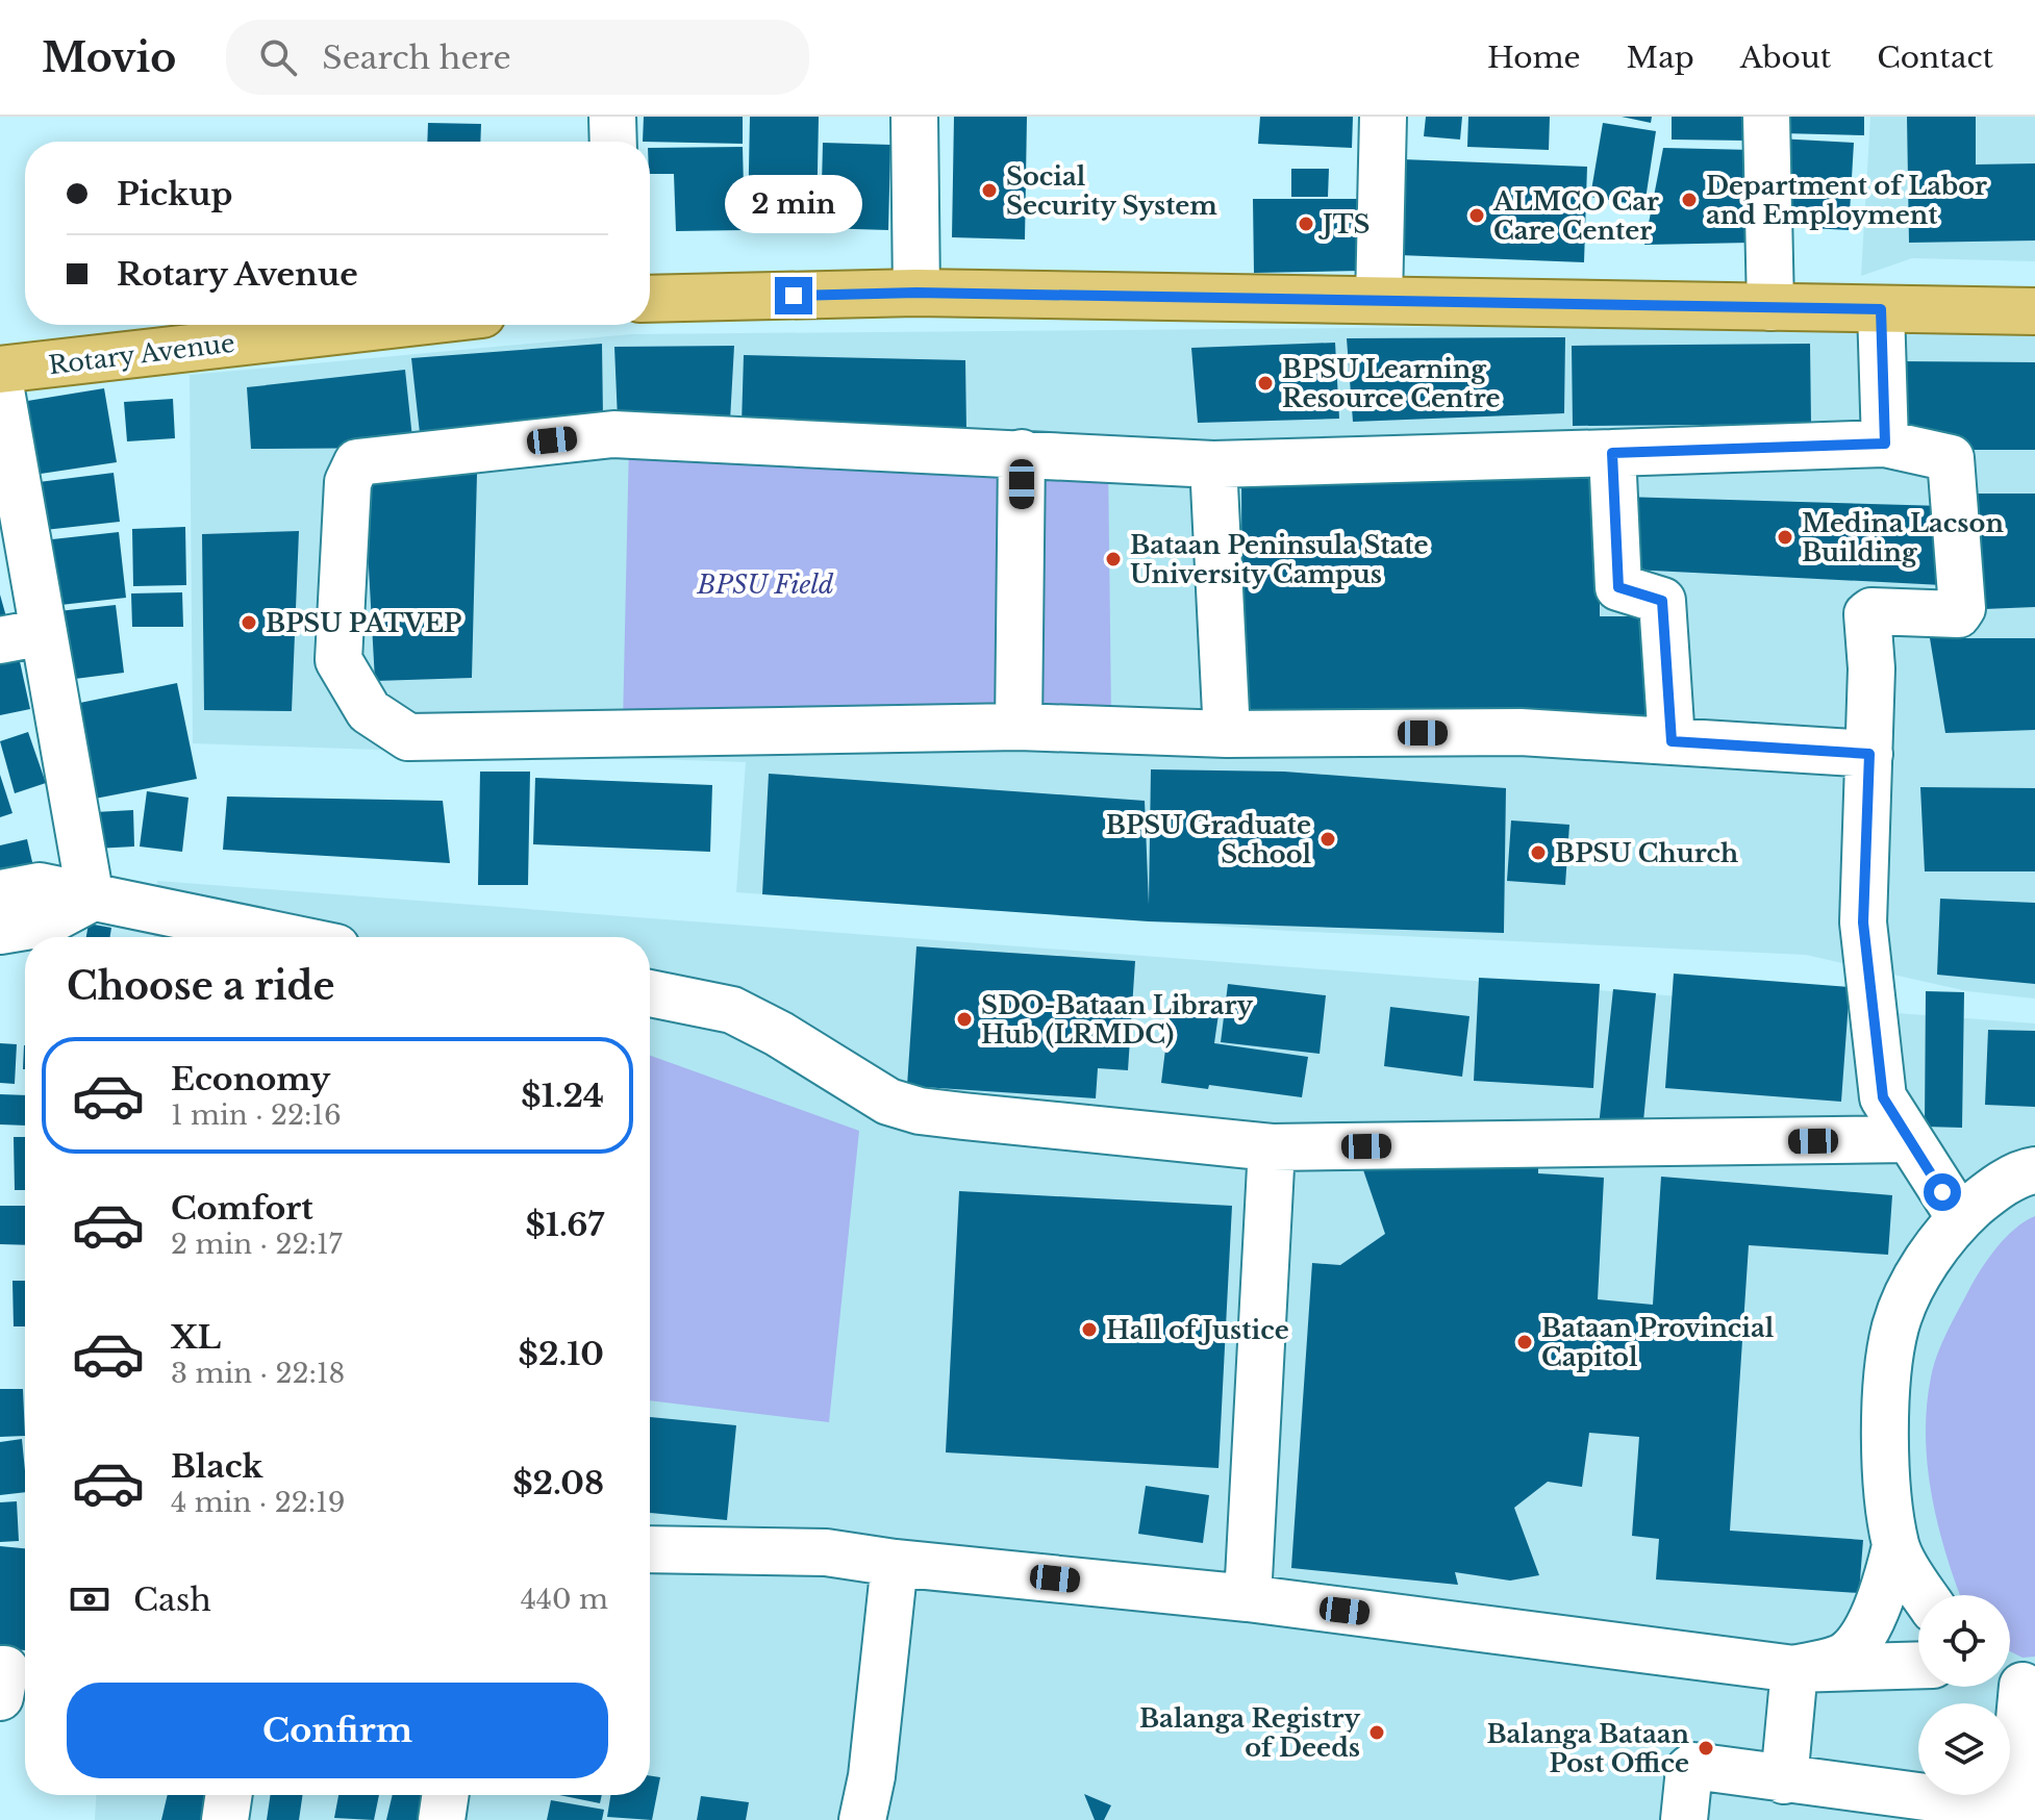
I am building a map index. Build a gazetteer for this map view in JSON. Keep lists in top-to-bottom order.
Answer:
{
  "streets": {
    "main road": ["Rotary Avenue"]
  },
  "parks": ["BPSU Field"],
  "places": [
    "Social Security System",
    "Department of Labor and Employment",
    "ALMCO Car Care Center",
    "JTS",
    "BPSU Learning Resource Centre",
    "Medina Lacson Building",
    "Bataan Peninsula State University Campus",
    "BPSU PATVEP",
    "BPSU Graduate School",
    "BPSU Church",
    "SDO-Bataan Library Hub (LRMDC)",
    "Hall of Justice",
    "Bataan Provincial Capitol",
    "Balanga Registry of Deeds",
    "Balanga Bataan Post Office"
  ],
  "page": {
    "header": "Movio",
    "search": "Search here",
    "nav": [
      "Home",
      "Map",
      "About",
      "Contact"
    ],
    "banner": ["Pickup", "Rotary Avenue"],
    "bubble": "2 min",
    "heading": "Choose a ride",
    "list": [
      {
        "name": "Economy",
        "note": "1 min · 22:16",
        "value": "$1.24"
      },
      {
        "name": "Comfort",
        "note": "2 min · 22:17",
        "value": "$1.67"
      },
      {
        "name": "XL",
        "note": "3 min · 22:18",
        "value": "$2.10"
      },
      {
        "name": "Black",
        "note": "4 min · 22:19",
        "value": "$2.08"
      }
    ],
    "pay": ["Cash", "440 m"],
    "buttons": "Confirm"
  }
}
